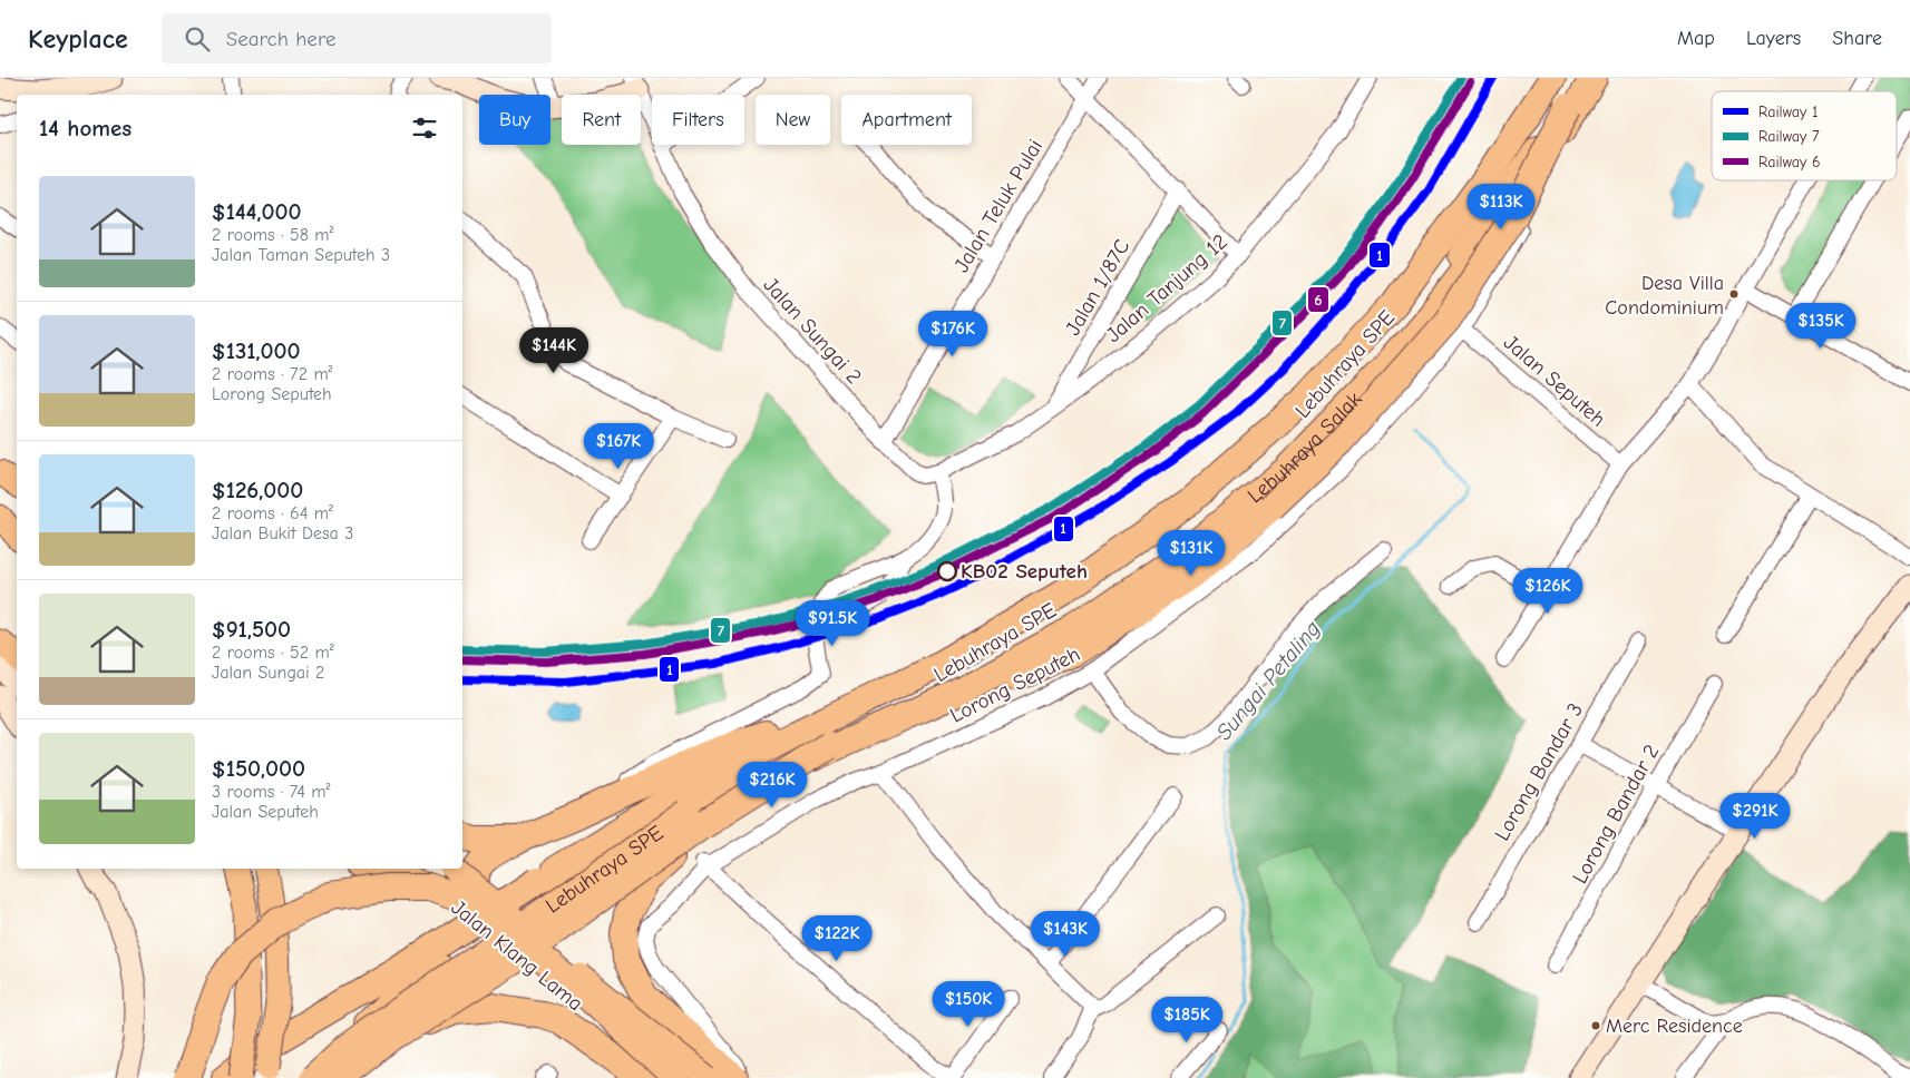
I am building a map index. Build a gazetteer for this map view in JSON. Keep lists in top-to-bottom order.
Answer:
{
  "streets": {
    "highway": ["Lebuhraya SPE", "Lebuhraya Salak"],
    "main road": ["Jalan Klang Lama"],
    "street": [
      "Jalan Teluk Pulai",
      "Jalan 1/87C",
      "Jalan Tanjung 12",
      "Jalan Sungai 2",
      "Jalan Seputeh",
      "Lorong Seputeh",
      "Lorong Bandar 3",
      "Lorong Bandar 2"
    ]
  },
  "crossings": [
    ["Jalan Teluk Pulai", "Jalan Sungai 2"],
    ["Jalan 1/87C", "Jalan Tanjung 12"],
    ["Jalan Tanjung 12", "Jalan Sungai 2"],
    ["Jalan Seputeh", "Lorong Seputeh"],
    ["Lebuhraya Salak", "Lorong Seputeh"]
  ],
  "water": ["Sungai Petaling"],
  "places": ["Desa Villa Condominium", "KB02 Seputeh", "Merc Residence"],
  "lines": ["rail line 1", "rail line 7", "rail line 6"],
  "legend": ["Railway 1", "Railway 7", "Railway 6"],
  "page": {
    "header": "Keyplace",
    "search": "Search here",
    "nav": ["Map", "Layers", "Share"],
    "chip": [
      "Buy",
      "Rent",
      "Filters",
      "New",
      "Apartment"
    ],
    "heading": "14 homes",
    "list": [
      {
        "name": "$144,000",
        "note": "2 rooms · 58 m² · Jalan Taman Seputeh 3"
      },
      {
        "name": "$131,000",
        "note": "2 rooms · 72 m² · Lorong Seputeh"
      },
      {
        "name": "$126,000",
        "note": "2 rooms · 64 m² · Jalan Bukit Desa 3"
      },
      {
        "name": "$91,500",
        "note": "2 rooms · 52 m² · Jalan Sungai 2"
      },
      {
        "name": "$150,000",
        "note": "3 rooms · 74 m² · Jalan Seputeh"
      }
    ],
    "price": [
      "$113K",
      "$135K",
      "$176K",
      "$144K",
      "$167K",
      "$131K",
      "$126K",
      "$91.5K",
      "$216K",
      "$291K",
      "$143K",
      "$122K",
      "$150K",
      "$185K"
    ]
  }
}
